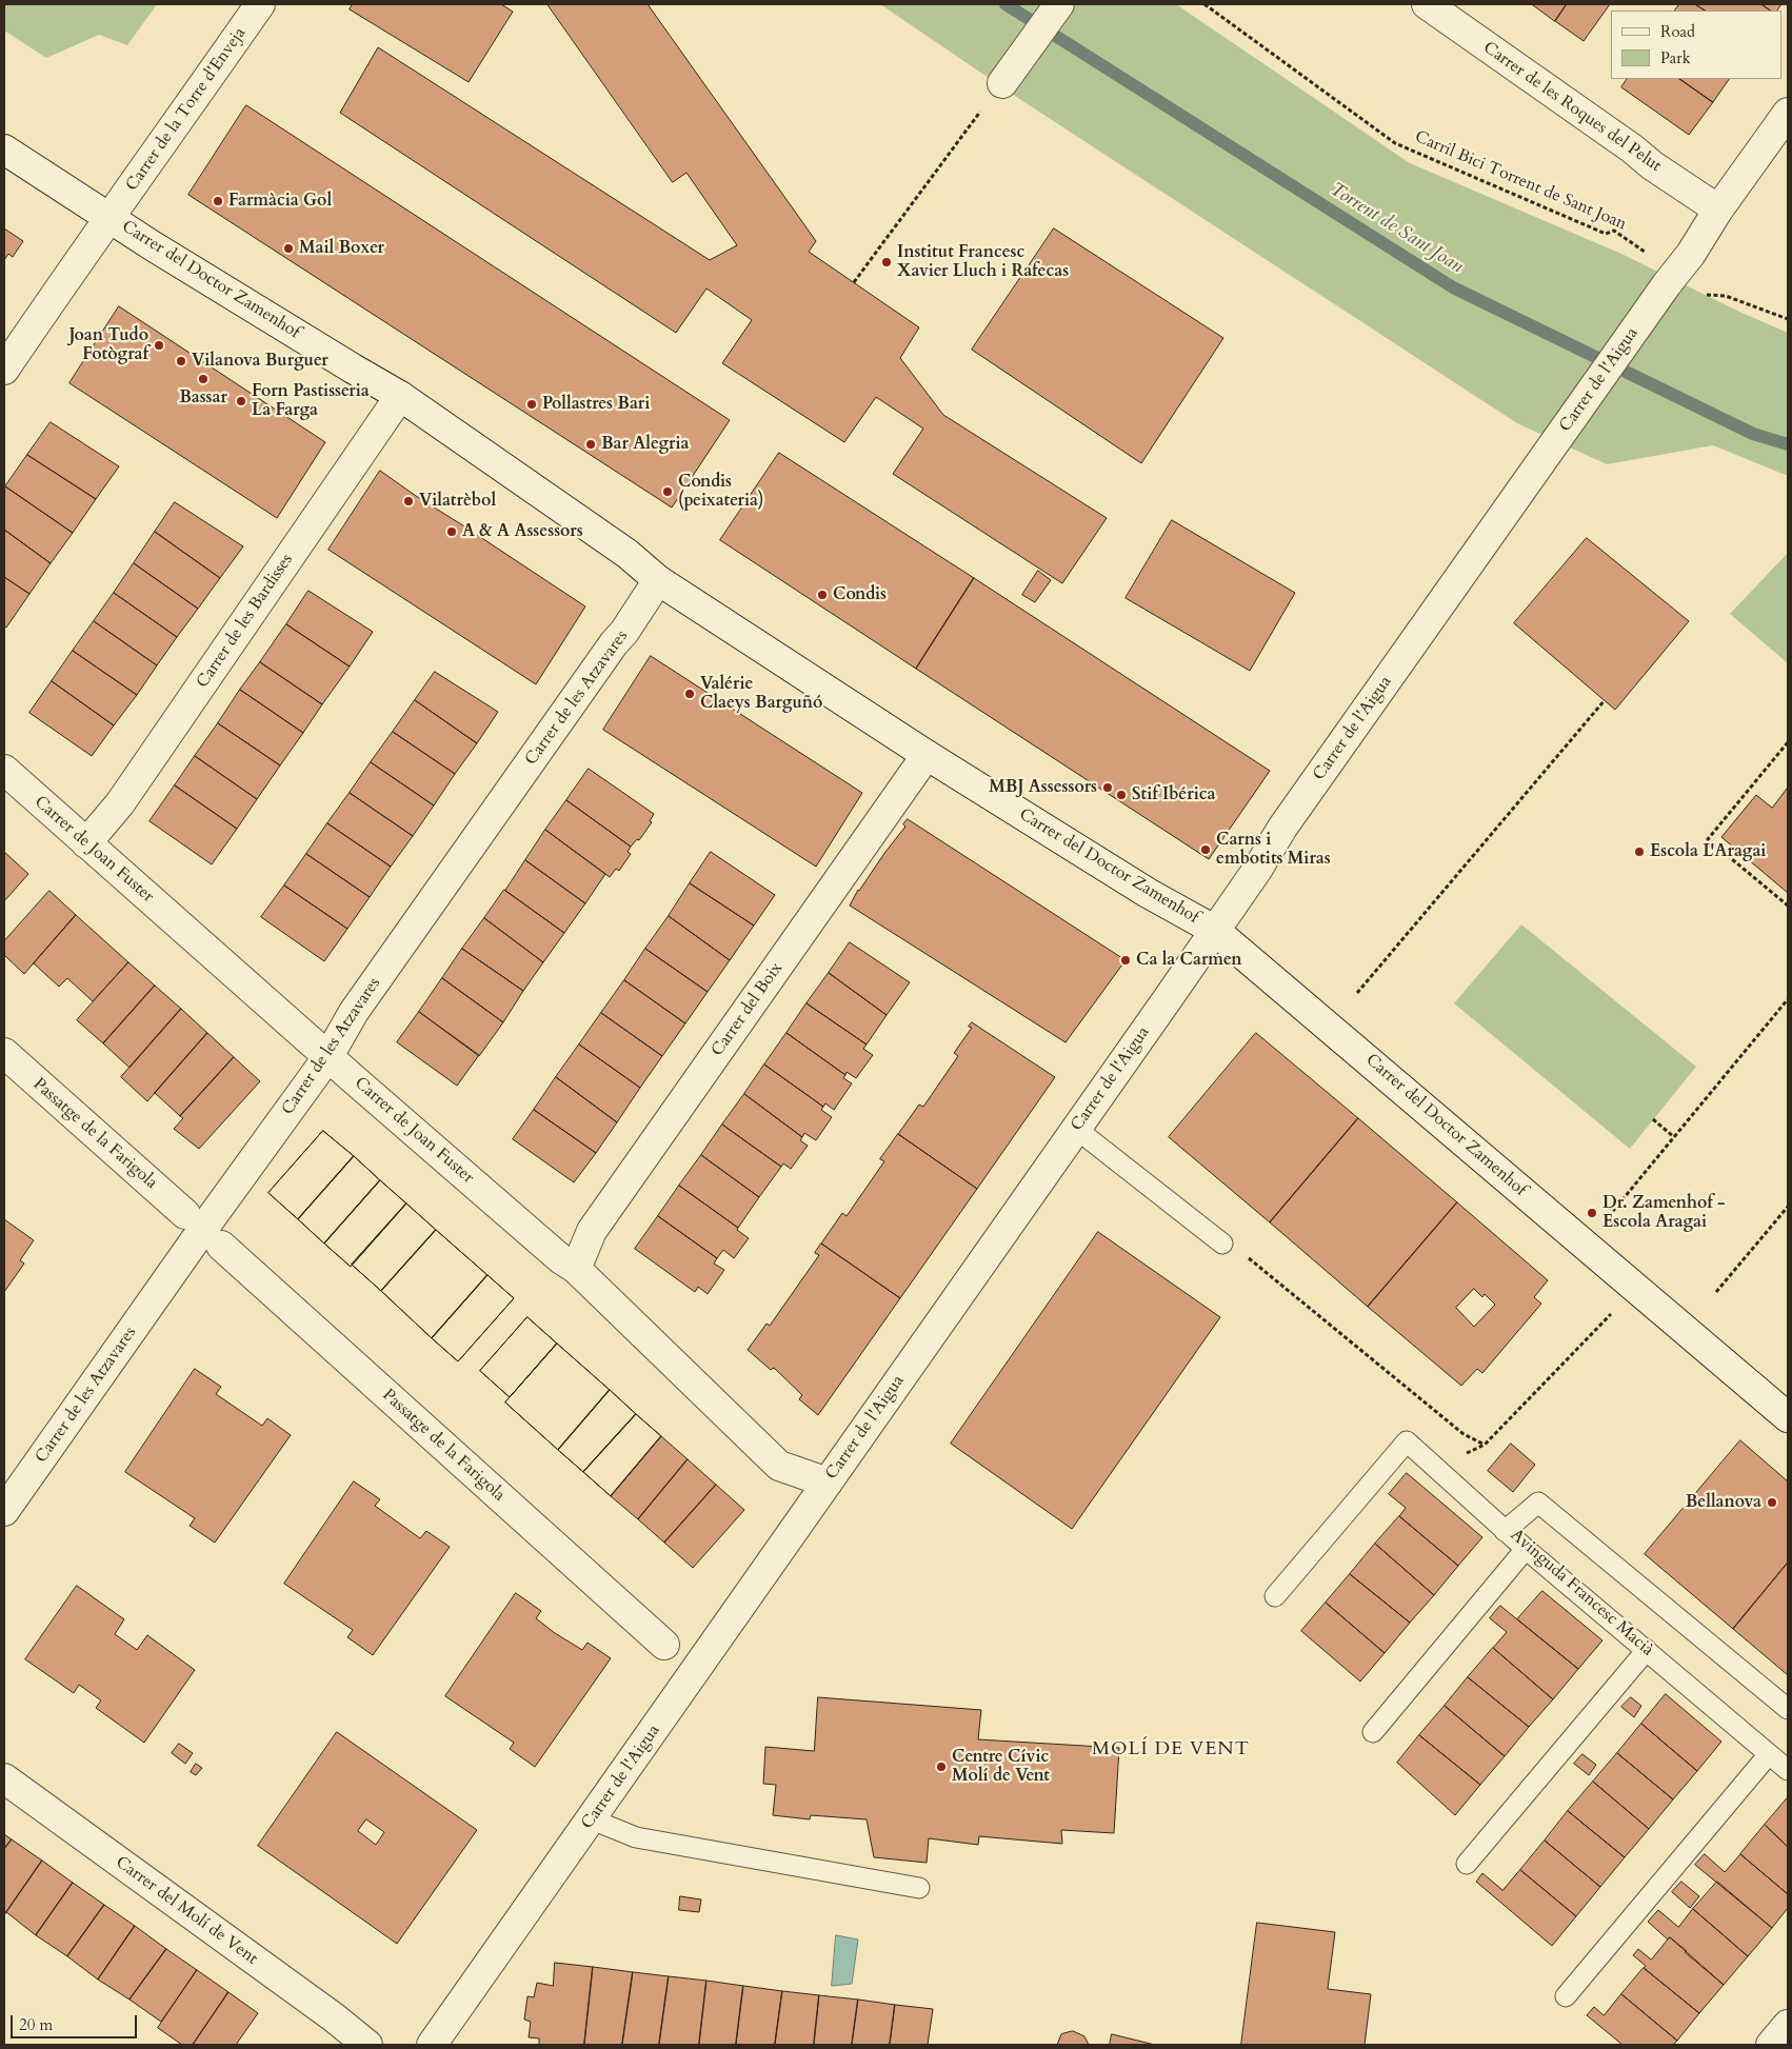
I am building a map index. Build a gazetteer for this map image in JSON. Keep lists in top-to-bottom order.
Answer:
{
  "streets": {
    "street": [
      "Carrer de les Roques del Pelut",
      "Carrer de la Torre d'Enveja",
      "Carrer del Doctor Zamenhof",
      "Carrer de l'Aigua",
      "Carrer de les Bardisses",
      "Carrer de les Atzavares",
      "Carrer de Joan Fuster",
      "Carrer del Boix",
      "Passatge de la Farigola",
      "Carrer del Molí de Vent"
    ],
    "lane": ["Avinguda Francesc Macià"],
    "path": ["Carril Bici Torrent de Sant Joan"]
  },
  "crossings": [
    ["Carrer de les Roques del Pelut", "Carrer de l'Aigua"],
    ["Carrer de la Torre d'Enveja", "Carrer del Doctor Zamenhof"],
    ["Carril Bici Torrent de Sant Joan", "Carrer de l'Aigua"],
    ["Carrer del Doctor Zamenhof", "Carrer de l'Aigua"],
    ["Carrer del Doctor Zamenhof", "Carrer de les Bardisses"],
    ["Carrer del Doctor Zamenhof", "Carrer de les Atzavares"],
    ["Carrer del Doctor Zamenhof", "Carrer del Boix"],
    ["Carrer de l'Aigua", "Carrer de Joan Fuster"],
    ["Carrer de les Bardisses", "Carrer de Joan Fuster"],
    ["Carrer de les Atzavares", "Carrer de Joan Fuster"],
    ["Carrer de Joan Fuster", "Carrer del Boix"]
  ],
  "districts": ["MOLÍ DE VENT"],
  "water": ["Torrent de Sant Joan"],
  "places": [
    "Farmàcia Gol",
    "Mail Boxer",
    "Institut Francesc Xavier Lluch i Rafecas",
    "Joan Tudo Fotògraf",
    "Vilanova Burguer",
    "Bassar",
    "Forn Pastisseria La Farga",
    "Pollastres Bari",
    "Bar Alegria",
    "Condis (peixateria)",
    "Vilatrèbol",
    "A & A Assessors",
    "Condis",
    "Valérie Claeys Barguñó",
    "MBJ Assessors",
    "Stif Ibérica",
    "Carns i embotits Miras",
    "Escola L'Aragai",
    "Ca la Carmen",
    "Dr. Zamenhof - Escola Aragai",
    "Bellanova",
    "Centre Cívic Molí de Vent"
  ],
  "legend": ["Road", "Park"],
  "scale_bar": "20 m"
}
